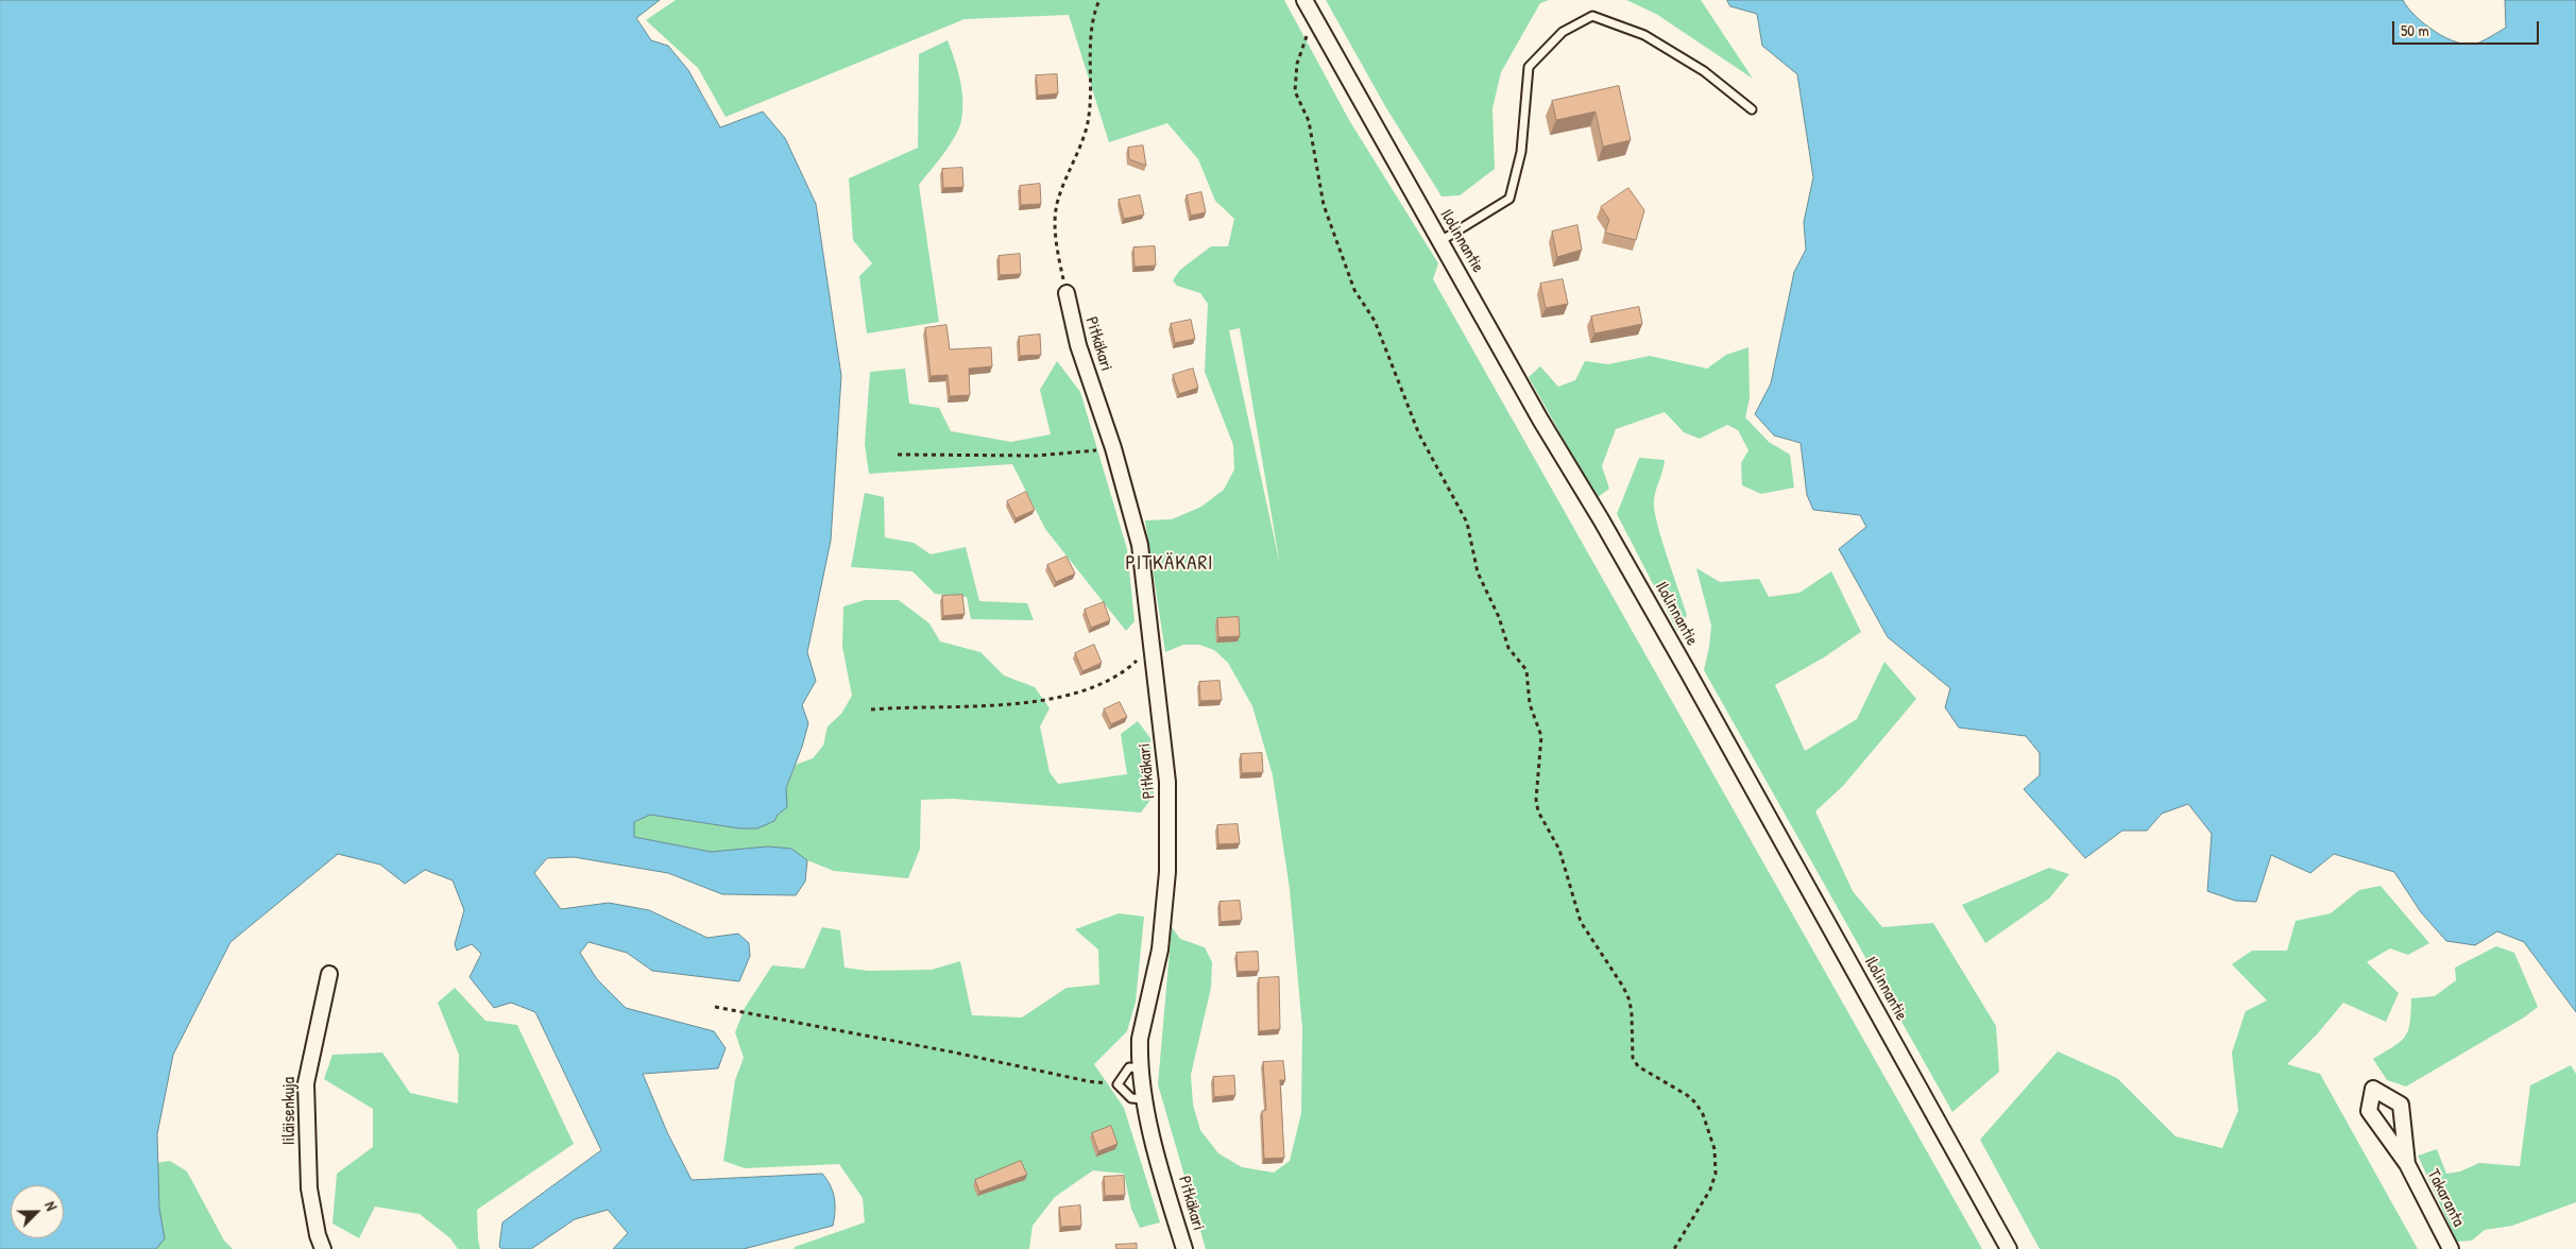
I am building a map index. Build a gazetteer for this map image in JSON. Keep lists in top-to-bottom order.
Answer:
{
  "streets": {
    "street": [
      "Ilolinnantie",
      "Pitkäkari",
      "Iiläisenkuja",
      "Takaranta"
    ]
  },
  "districts": ["PITKÄKARI"],
  "scale_bar": "50 m",
  "north": "top right"
}
